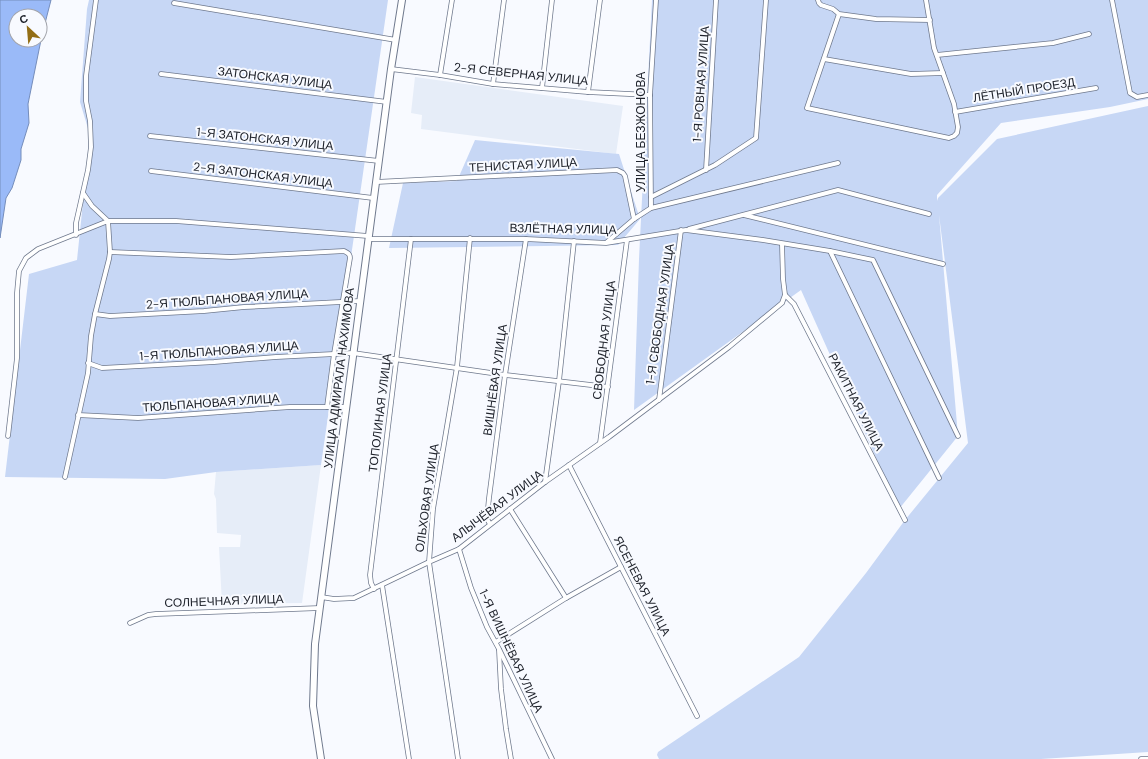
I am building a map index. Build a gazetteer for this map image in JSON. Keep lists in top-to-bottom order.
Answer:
{
  "streets": {
    "main road": ["УЛИЦА АДМИРАЛА НАХИМОВА"],
    "street": [
      "2-Я СЕВЕРНАЯ УЛИЦА",
      "ЗАТОНСКАЯ УЛИЦА",
      "1-Я РОВНАЯ УЛИЦА",
      "ЛЁТНЫЙ ПРОЕЗД",
      "УЛИЦА БЕЗЖОНОВА",
      "1-Я ЗАТОНСКАЯ УЛИЦА",
      "ТЕНИСТАЯ УЛИЦА",
      "2-Я ЗАТОНСКАЯ УЛИЦА",
      "ВЗЛЁТНАЯ УЛИЦА",
      "2-Я ТЮЛЬПАНОВАЯ УЛИЦА",
      "1-Я СВОБОДНАЯ УЛИЦА",
      "СВОБОДНАЯ УЛИЦА",
      "1-Я ТЮЛЬПАНОВАЯ УЛИЦА",
      "ВИШНЁВАЯ УЛИЦА",
      "РАКИТНАЯ УЛИЦА",
      "ТЮЛЬПАНОВАЯ УЛИЦА",
      "ТОПОЛИНАЯ УЛИЦА",
      "ОЛЬХОВАЯ УЛИЦА",
      "АЛЫЧЁВАЯ УЛИЦА",
      "ЯСЕНЕВАЯ УЛИЦА",
      "СОЛНЕЧНАЯ УЛИЦА",
      "1-Я ВИШНЁВАЯ УЛИЦА"
    ]
  },
  "crossings": [
    ["2-Я СЕВЕРНАЯ УЛИЦА", "УЛИЦА БЕЗЖОНОВА"],
    ["2-Я СЕВЕРНАЯ УЛИЦА", "УЛИЦА АДМИРАЛА НАХИМОВА"],
    ["ЗАТОНСКАЯ УЛИЦА", "УЛИЦА АДМИРАЛА НАХИМОВА"],
    ["УЛИЦА БЕЗЖОНОВА", "ТЕНИСТАЯ УЛИЦА"],
    ["УЛИЦА БЕЗЖОНОВА", "ВЗЛЁТНАЯ УЛИЦА"],
    ["1-Я ЗАТОНСКАЯ УЛИЦА", "УЛИЦА АДМИРАЛА НАХИМОВА"],
    ["ТЕНИСТАЯ УЛИЦА", "УЛИЦА АДМИРАЛА НАХИМОВА"],
    ["2-Я ЗАТОНСКАЯ УЛИЦА", "УЛИЦА АДМИРАЛА НАХИМОВА"],
    ["ВЗЛЁТНАЯ УЛИЦА", "1-Я СВОБОДНАЯ УЛИЦА"],
    ["ВЗЛЁТНАЯ УЛИЦА", "СВОБОДНАЯ УЛИЦА"],
    ["ВЗЛЁТНАЯ УЛИЦА", "УЛИЦА АДМИРАЛА НАХИМОВА"],
    ["ВЗЛЁТНАЯ УЛИЦА", "ВИШНЁВАЯ УЛИЦА"],
    ["ВЗЛЁТНАЯ УЛИЦА", "ТОПОЛИНАЯ УЛИЦА"],
    ["ВЗЛЁТНАЯ УЛИЦА", "ОЛЬХОВАЯ УЛИЦА"],
    ["2-Я ТЮЛЬПАНОВАЯ УЛИЦА", "УЛИЦА АДМИРАЛА НАХИМОВА"],
    ["1-Я СВОБОДНАЯ УЛИЦА", "АЛЫЧЁВАЯ УЛИЦА"],
    ["СВОБОДНАЯ УЛИЦА", "1-Я ТЮЛЬПАНОВАЯ УЛИЦА"],
    ["СВОБОДНАЯ УЛИЦА", "АЛЫЧЁВАЯ УЛИЦА"],
    ["1-Я ТЮЛЬПАНОВАЯ УЛИЦА", "УЛИЦА АДМИРАЛА НАХИМОВА"],
    ["1-Я ТЮЛЬПАНОВАЯ УЛИЦА", "ВИШНЁВАЯ УЛИЦА"],
    ["1-Я ТЮЛЬПАНОВАЯ УЛИЦА", "ТОПОЛИНАЯ УЛИЦА"],
    ["1-Я ТЮЛЬПАНОВАЯ УЛИЦА", "ОЛЬХОВАЯ УЛИЦА"],
    ["УЛИЦА АДМИРАЛА НАХИМОВА", "ТЮЛЬПАНОВАЯ УЛИЦА"],
    ["УЛИЦА АДМИРАЛА НАХИМОВА", "АЛЫЧЁВАЯ УЛИЦА"],
    ["УЛИЦА АДМИРАЛА НАХИМОВА", "СОЛНЕЧНАЯ УЛИЦА"],
    ["ВИШНЁВАЯ УЛИЦА", "АЛЫЧЁВАЯ УЛИЦА"],
    ["РАКИТНАЯ УЛИЦА", "АЛЫЧЁВАЯ УЛИЦА"],
    ["ТОПОЛИНАЯ УЛИЦА", "АЛЫЧЁВАЯ УЛИЦА"],
    ["ОЛЬХОВАЯ УЛИЦА", "АЛЫЧЁВАЯ УЛИЦА"],
    ["АЛЫЧЁВАЯ УЛИЦА", "ЯСЕНЕВАЯ УЛИЦА"],
    ["АЛЫЧЁВАЯ УЛИЦА", "1-Я ВИШНЁВАЯ УЛИЦА"]
  ],
  "north": "top left"
}
